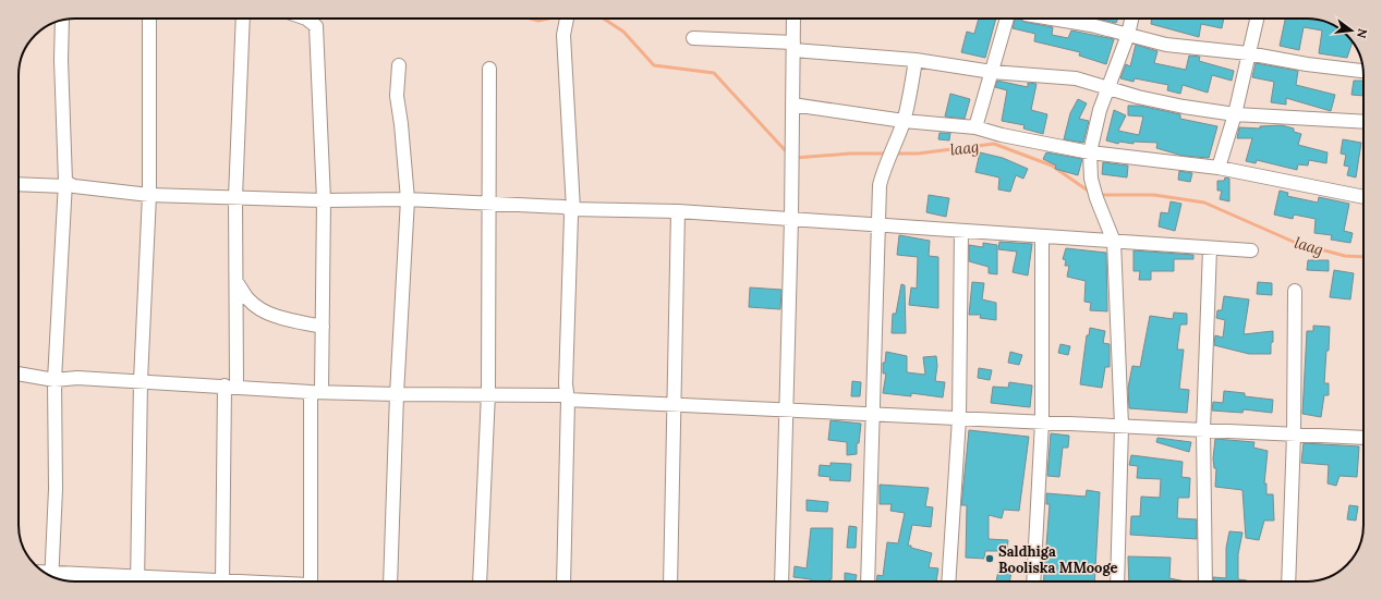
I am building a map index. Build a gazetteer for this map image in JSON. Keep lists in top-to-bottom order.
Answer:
{
  "water": ["laag"],
  "places": ["Saldhiga Booliska MMooge"],
  "north": "right"
}
